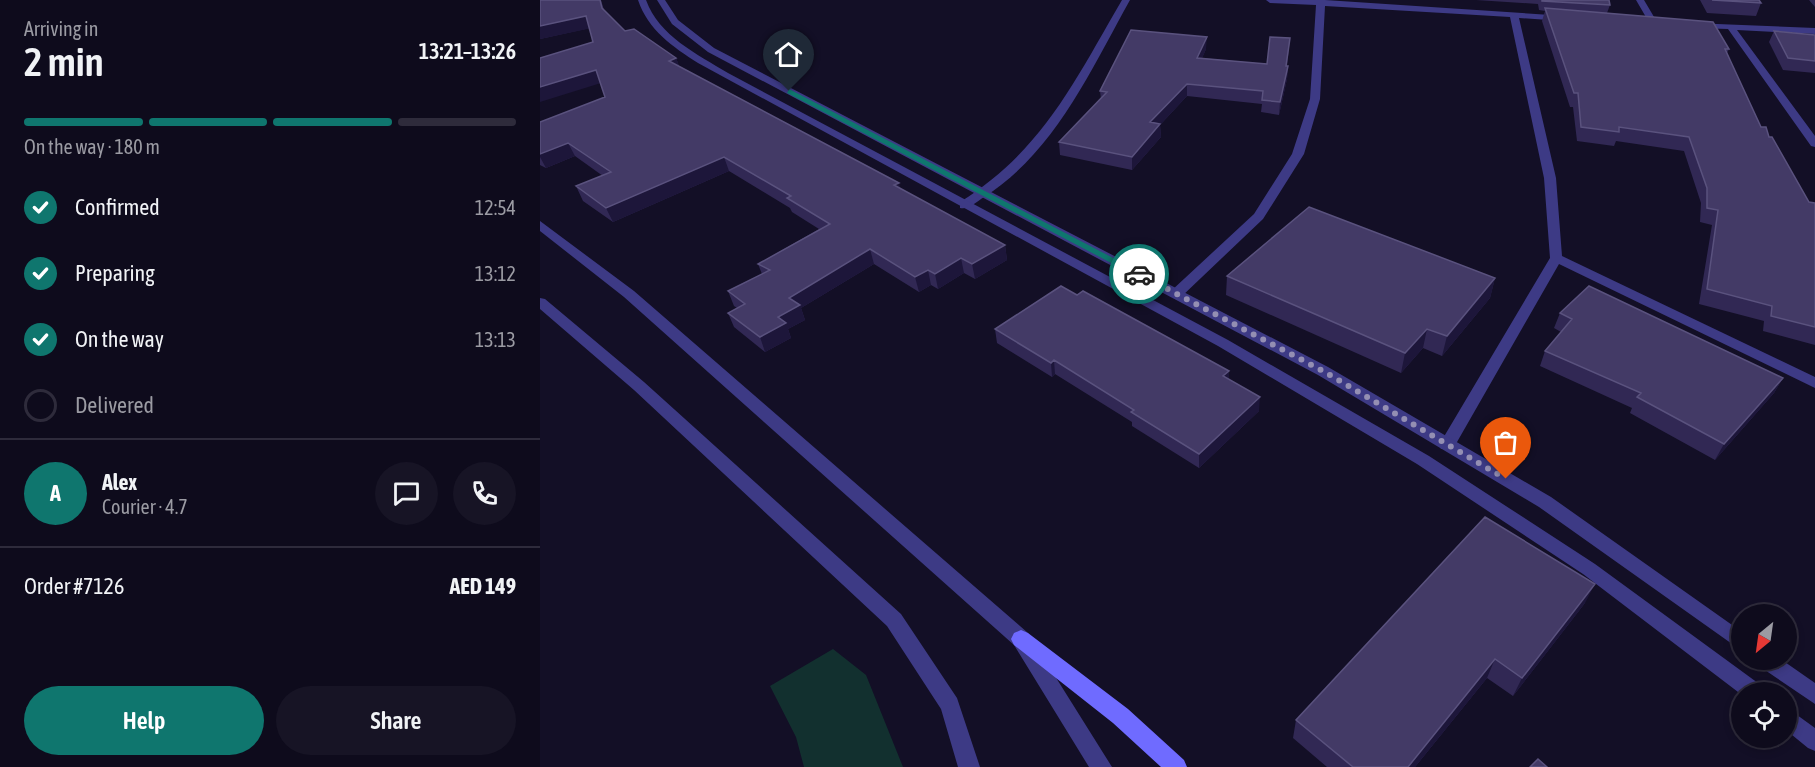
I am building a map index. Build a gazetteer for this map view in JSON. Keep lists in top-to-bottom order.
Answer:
{
  "north": "bottom left",
  "page": {
    "heading": ["2 min", "Arriving in", "13:21–13:26"],
    "panel": [
      "Alex",
      "Courier · 4.7",
      "Order #7126",
      "AED 149"
    ],
    "bar": "On the way · 180 m",
    "list": [
      ["Confirmed", "12:54"],
      ["Preparing", "13:12"],
      ["On the way", "13:13"],
      "Delivered"
    ],
    "round": "A",
    "buttons": ["Help", "Share"]
  }
}
